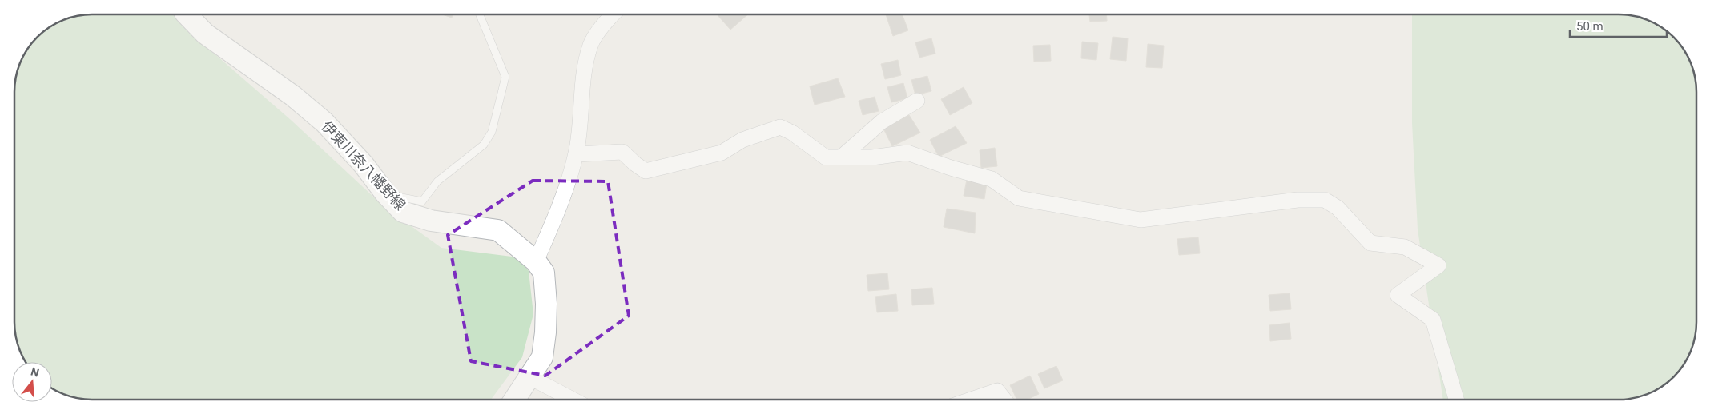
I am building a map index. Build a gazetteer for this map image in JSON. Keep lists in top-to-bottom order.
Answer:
{
  "streets": {
    "main road": ["伊東川奈八幡野線"]
  },
  "scale_bar": "50 m",
  "north": "top"
}
